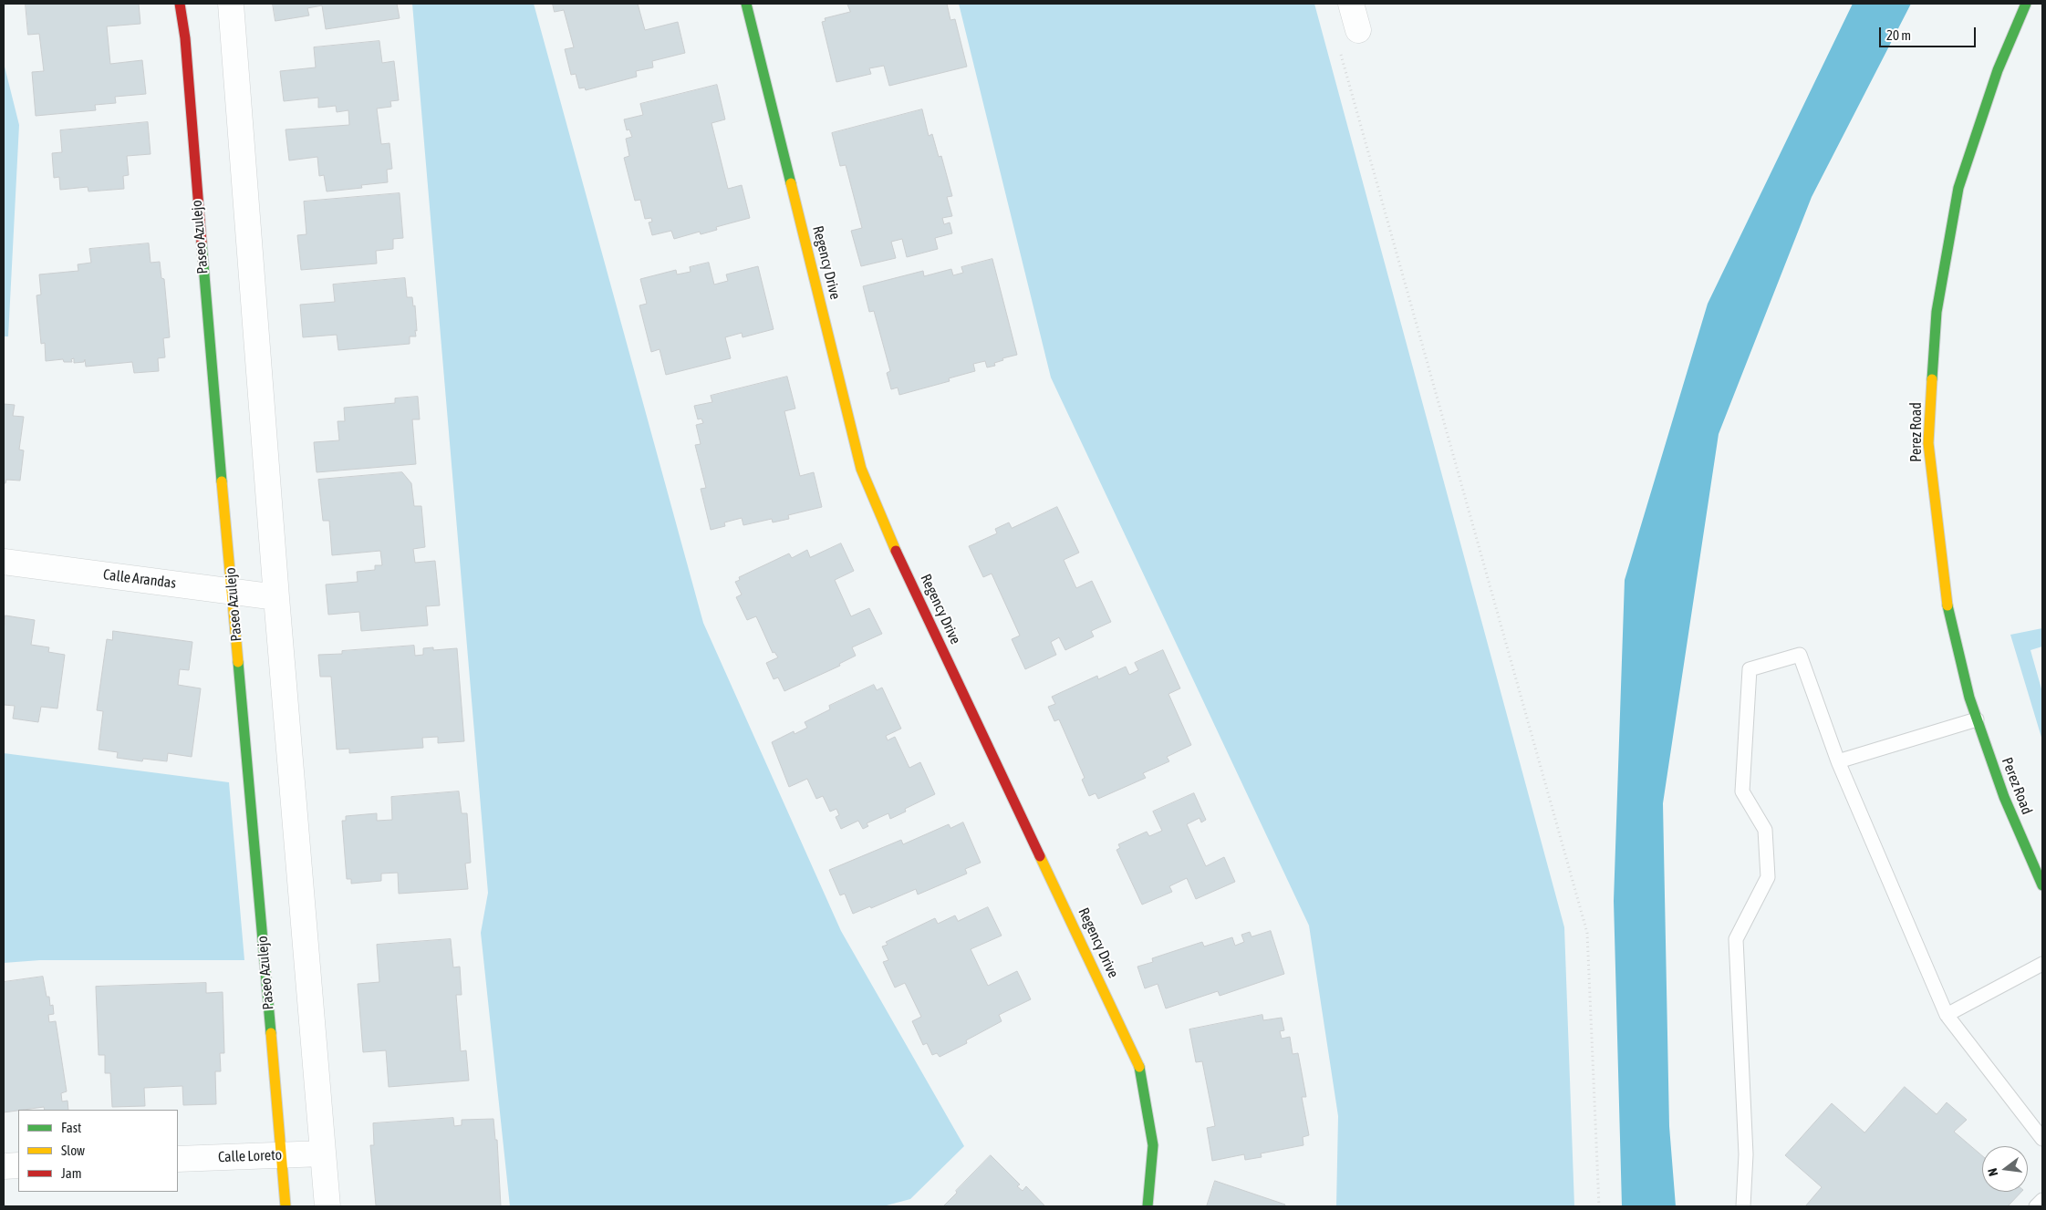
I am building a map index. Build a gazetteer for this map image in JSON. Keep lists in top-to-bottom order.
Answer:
{
  "streets": {
    "street": [
      "Paseo Azulejo",
      "Regency Drive",
      "Perez Road",
      "Calle Arandas",
      "Calle Loreto"
    ]
  },
  "crossings": [
    ["Paseo Azulejo", "Calle Arandas"],
    ["Paseo Azulejo", "Calle Loreto"]
  ],
  "legend": ["Fast", "Slow", "Jam"],
  "scale_bar": "20 m",
  "north": "left"
}
